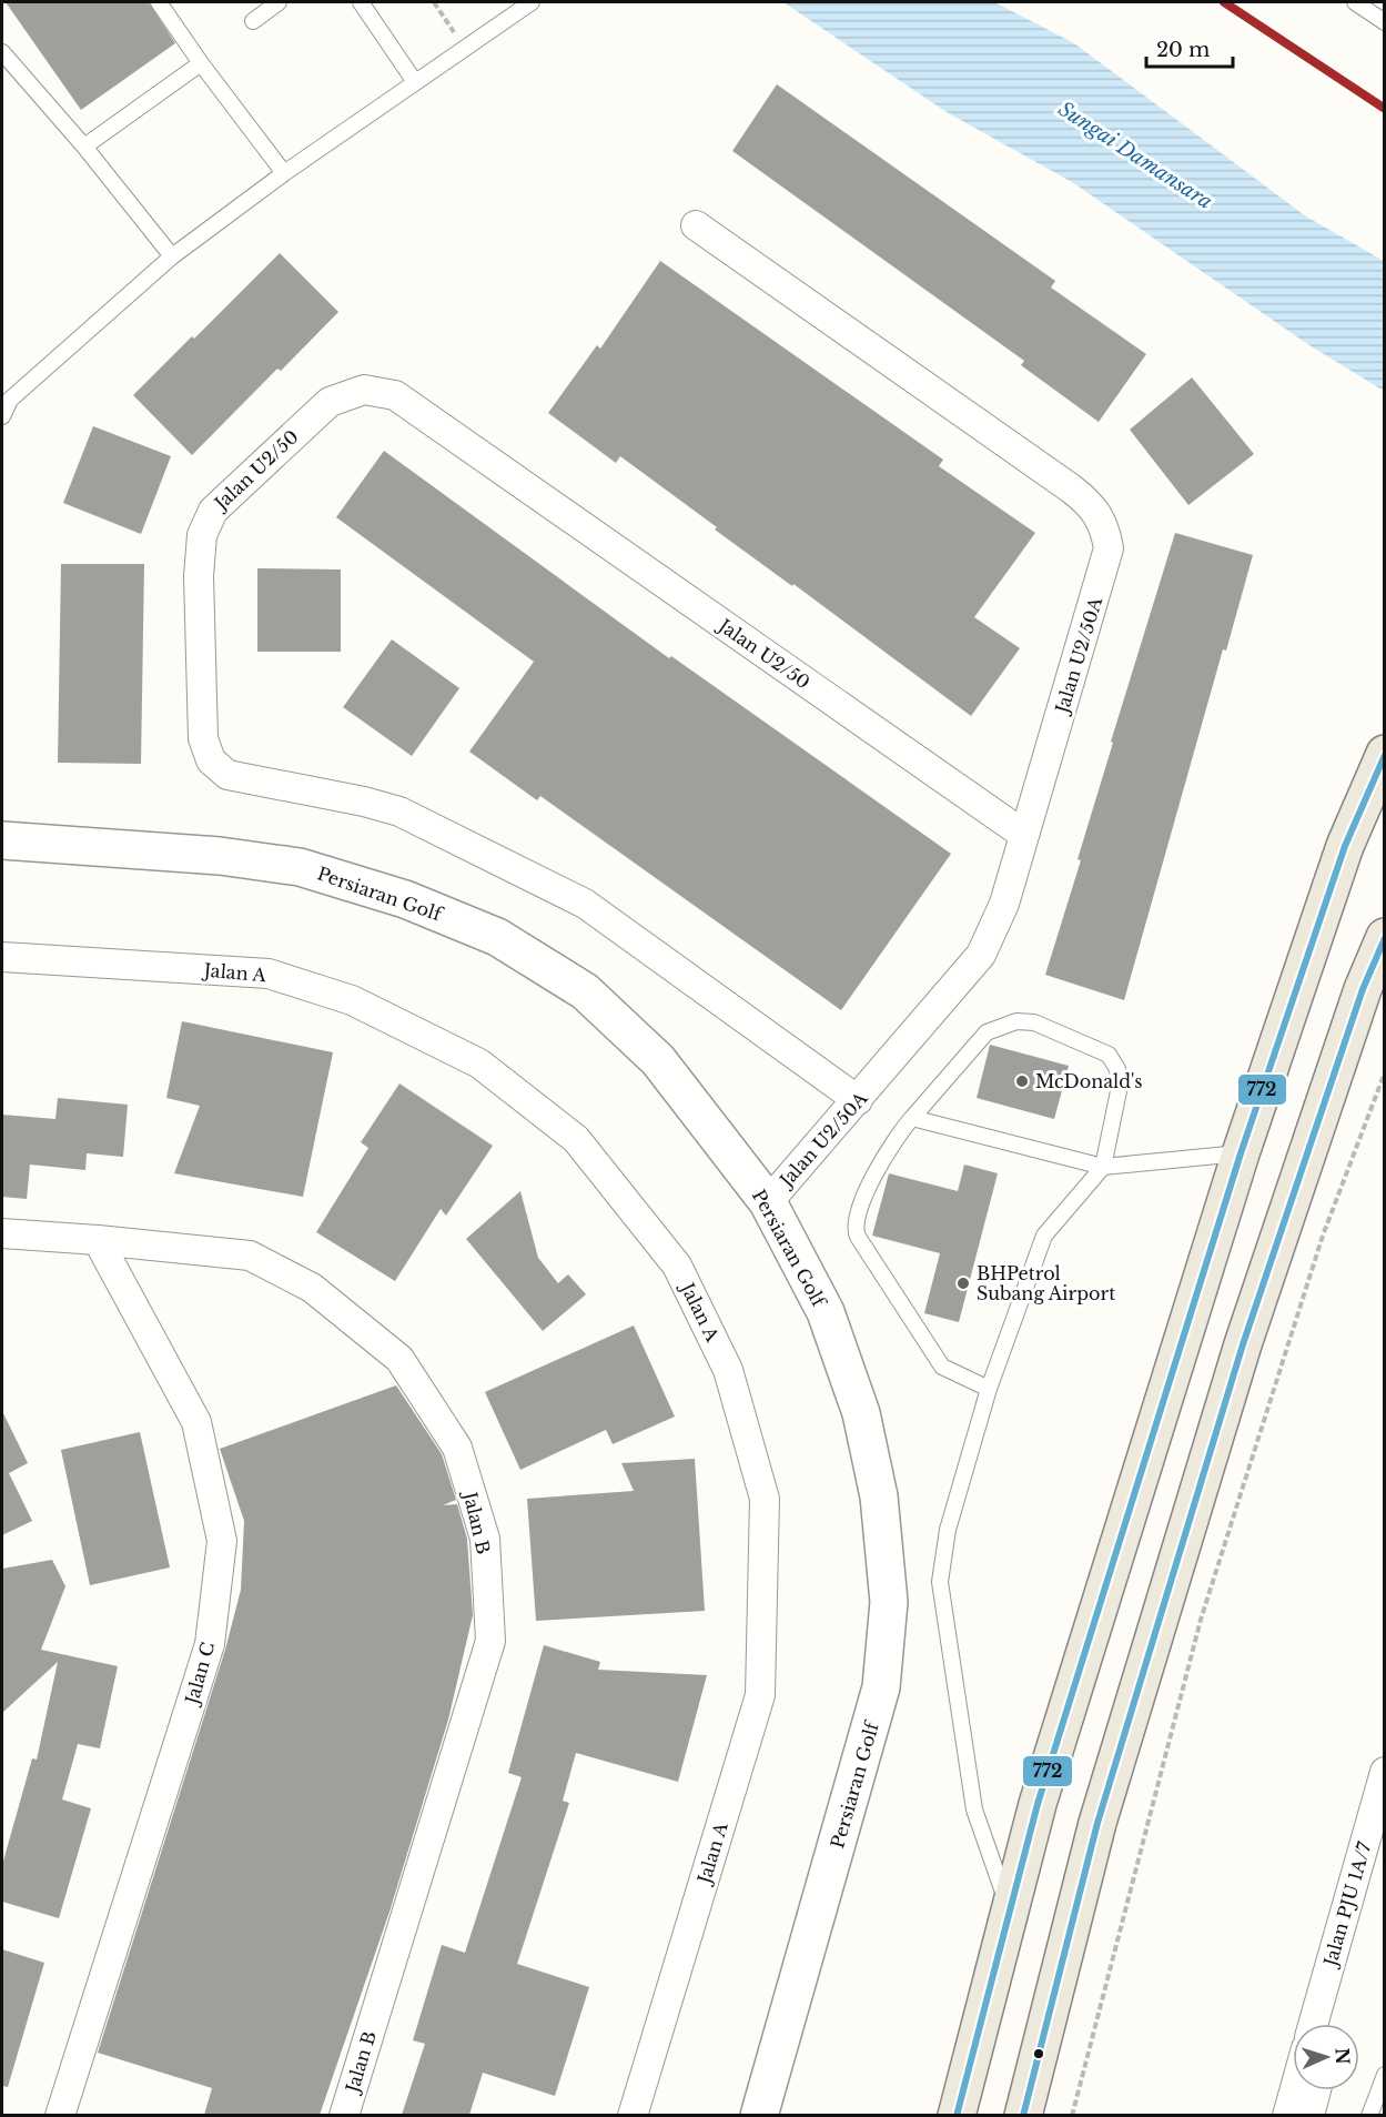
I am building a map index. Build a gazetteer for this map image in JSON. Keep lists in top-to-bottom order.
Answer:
{
  "streets": {
    "street": [
      "Jalan U2/50",
      "Jalan U2/50A",
      "Persiaran Golf",
      "Jalan A",
      "Jalan B",
      "Jalan C",
      "Jalan PJU 1A/7"
    ]
  },
  "crossings": [
    ["Jalan U2/50", "Jalan U2/50A"],
    ["Jalan U2/50A", "Persiaran Golf"],
    ["Jalan B", "Jalan C"]
  ],
  "water": ["Sungai Damansara"],
  "places": ["McDonald's", "BHPetrol Subang Airport"],
  "lines": ["transit line 772"],
  "scale_bar": "20 m",
  "north": "right"
}
